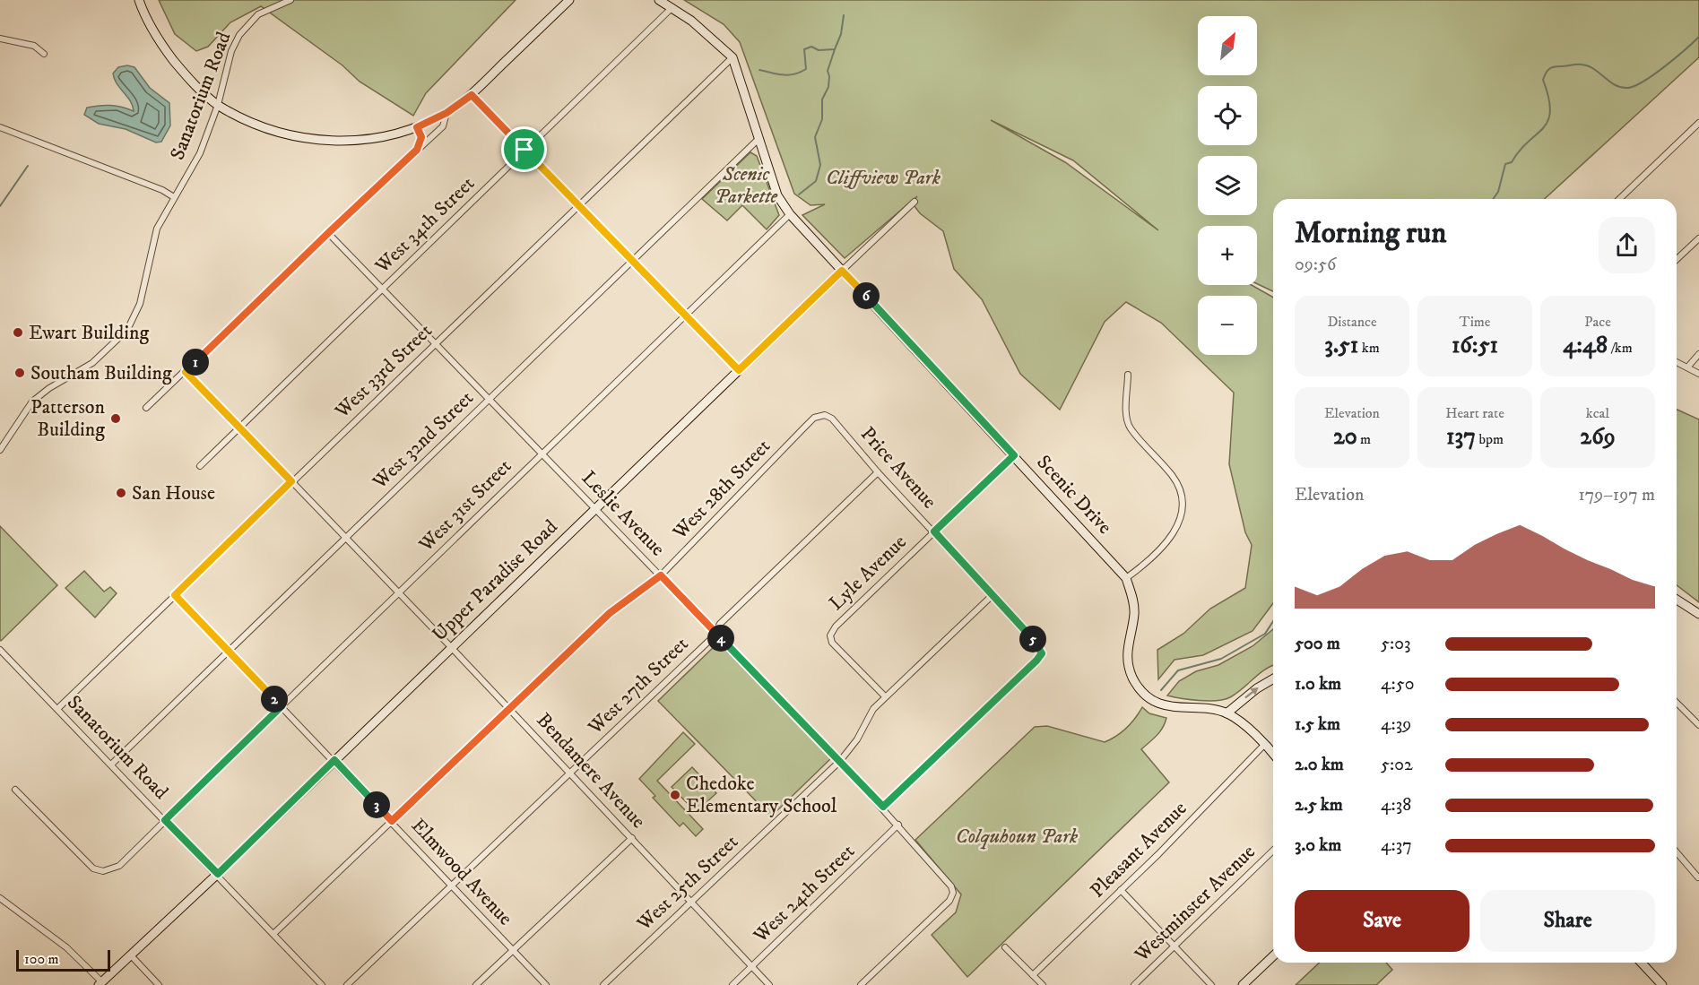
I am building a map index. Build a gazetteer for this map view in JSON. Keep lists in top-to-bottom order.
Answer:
{
  "streets": {
    "street": [
      "Sanatorium Road",
      "West 34th Street",
      "West 33rd Street",
      "West 32nd Street",
      "Price Avenue",
      "West 28th Street",
      "Scenic Drive",
      "West 31st Street",
      "Leslie Avenue",
      "Lyle Avenue",
      "Upper Paradise Road",
      "West 27th Street",
      "Bendamere Avenue",
      "Pleasant Avenue",
      "Elmwood Avenue",
      "West 25th Street",
      "West 24th Street",
      "Westminster Avenue"
    ]
  },
  "crossings": [
    ["Sanatorium Road", "West 33rd Street"],
    ["Sanatorium Road", "West 32nd Street"],
    ["Sanatorium Road", "West 28th Street"],
    ["Sanatorium Road", "West 31st Street"],
    ["Sanatorium Road", "Upper Paradise Road"],
    ["West 34th Street", "Leslie Avenue"],
    ["West 34th Street", "Bendamere Avenue"],
    ["West 33rd Street", "Scenic Drive"],
    ["West 33rd Street", "Leslie Avenue"],
    ["West 33rd Street", "Bendamere Avenue"],
    ["West 33rd Street", "Elmwood Avenue"],
    ["West 32nd Street", "Scenic Drive"],
    ["West 32nd Street", "Leslie Avenue"],
    ["West 32nd Street", "Bendamere Avenue"],
    ["West 32nd Street", "Elmwood Avenue"],
    ["Price Avenue", "West 28th Street"],
    ["Price Avenue", "Leslie Avenue"],
    ["Price Avenue", "Lyle Avenue"],
    ["Price Avenue", "West 27th Street"],
    ["Price Avenue", "West 25th Street"],
    ["West 28th Street", "Leslie Avenue"],
    ["West 28th Street", "Bendamere Avenue"],
    ["West 28th Street", "Elmwood Avenue"],
    ["Scenic Drive", "West 31st Street"],
    ["Scenic Drive", "Lyle Avenue"],
    ["Scenic Drive", "Upper Paradise Road"],
    ["West 31st Street", "Leslie Avenue"],
    ["West 31st Street", "Bendamere Avenue"],
    ["West 31st Street", "Elmwood Avenue"],
    ["Leslie Avenue", "Upper Paradise Road"],
    ["Leslie Avenue", "West 27th Street"],
    ["Leslie Avenue", "West 25th Street"],
    ["Leslie Avenue", "West 24th Street"],
    ["Lyle Avenue", "West 25th Street"],
    ["Upper Paradise Road", "Bendamere Avenue"],
    ["Upper Paradise Road", "Elmwood Avenue"],
    ["West 27th Street", "Bendamere Avenue"],
    ["West 27th Street", "Elmwood Avenue"],
    ["Bendamere Avenue", "West 25th Street"],
    ["Bendamere Avenue", "West 24th Street"]
  ],
  "parks": ["Scenic Parkette", "Cliffview Park", "Colquhoun Park"],
  "places": [
    "Ewart Building",
    "Southam Building",
    "Patterson Building",
    "San House",
    "Chedoke Elementary School"
  ],
  "scale_bar": "100 m",
  "north": "top right",
  "page": {
    "map_buttons": ["+", "−"],
    "heading": ["Morning run", "09:56"],
    "pins": [
      "6",
      "1",
      "4",
      "5",
      "2",
      "3"
    ],
    "stats": [
      ["Distance", "3.51 km"],
      ["Time", "16:51"],
      ["Pace", "4:48 /km"],
      ["Elevation", "20 m"],
      ["Heart rate", "137 bpm"],
      ["kcal", "269"]
    ],
    "chart": ["Elevation", "179–197 m"],
    "list": [
      {
        "name": "500 m",
        "note": "5:03"
      },
      {
        "name": "1.0 km",
        "note": "4:50"
      },
      {
        "name": "1.5 km",
        "note": "4:39"
      },
      {
        "name": "2.0 km",
        "note": "5:02"
      },
      {
        "name": "2.5 km",
        "note": "4:38"
      },
      {
        "name": "3.0 km",
        "note": "4:37"
      }
    ],
    "buttons": ["Save", "Share"],
    "scale": "100 m"
  }
}
